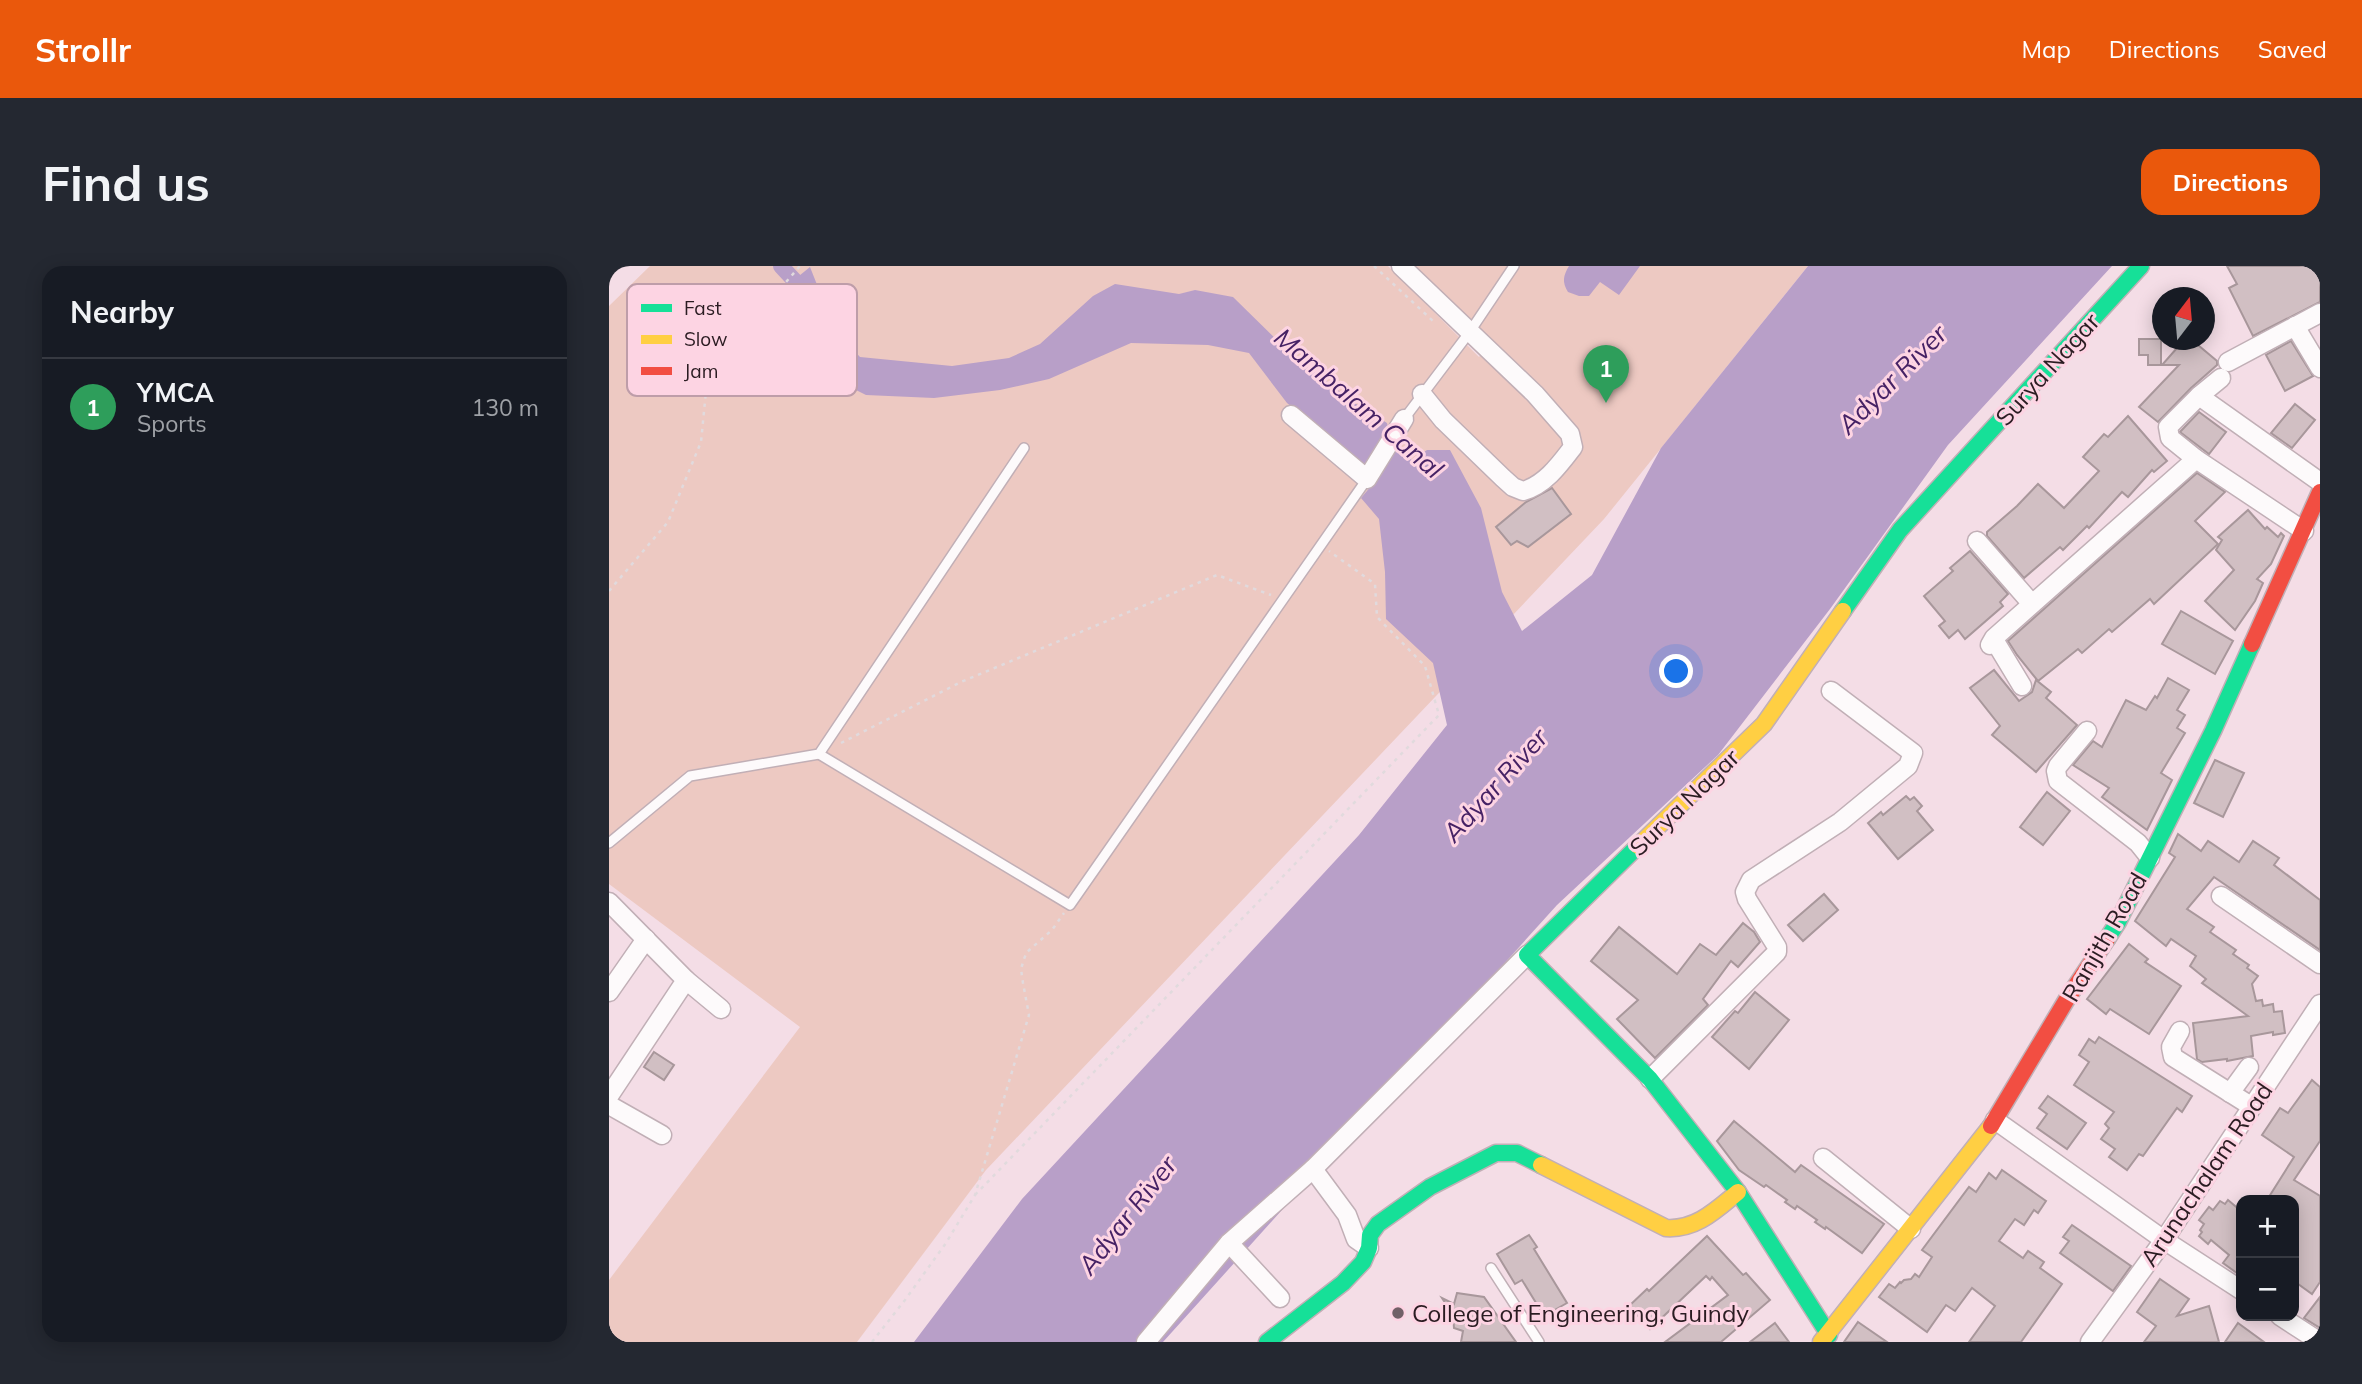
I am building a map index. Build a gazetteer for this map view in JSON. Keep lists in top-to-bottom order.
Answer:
{
  "streets": {
    "street": ["Surya Nagar", "Ranjith Road", "Arunachalam Road"]
  },
  "water": ["Adyar River", "Mambalam Canal"],
  "places": ["College of Engineering, Guindy"],
  "legend": ["Fast", "Slow", "Jam"],
  "north": "top",
  "page": {
    "header": "Strollr",
    "nav": ["Map", "Directions", "Saved"],
    "buttons": "Directions",
    "title": "Find us",
    "heading": "Nearby",
    "pins": "1",
    "list": [
      {
        "mark": "1",
        "name": "YMCA",
        "note": "Sports",
        "value": "130 m"
      }
    ],
    "map_buttons": ["+", "−"]
  }
}
